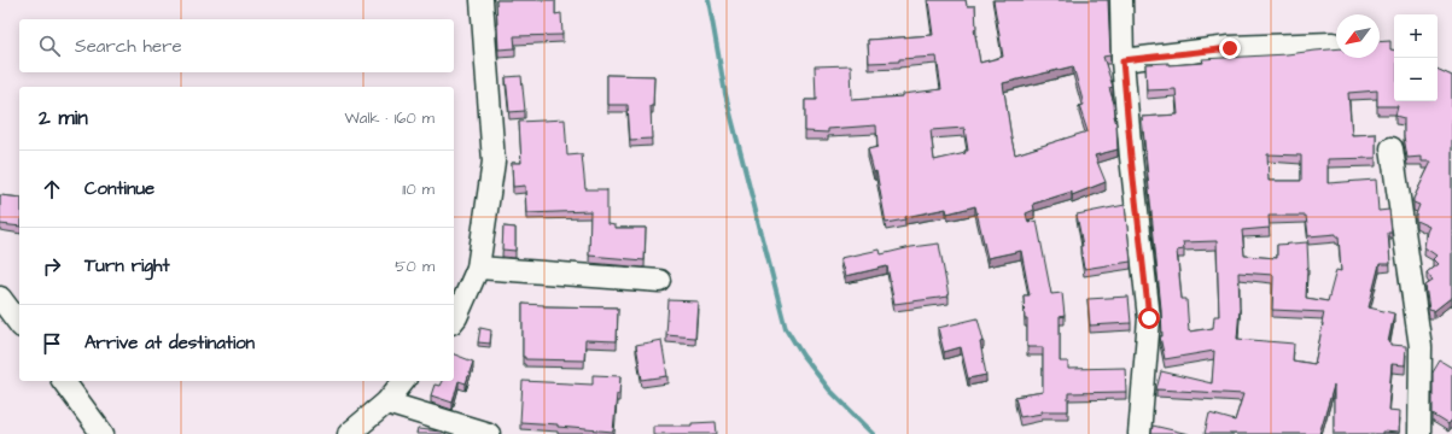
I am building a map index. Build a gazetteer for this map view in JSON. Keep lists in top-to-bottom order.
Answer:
{
  "north": "bottom left",
  "page": {
    "map_buttons": ["+", "−"],
    "search": "Search here",
    "heading": ["2 min", "Walk · 160 m"],
    "list": [
      ["Continue", "110 m"],
      ["Turn right", "50 m"],
      "Arrive at destination"
    ]
  }
}
